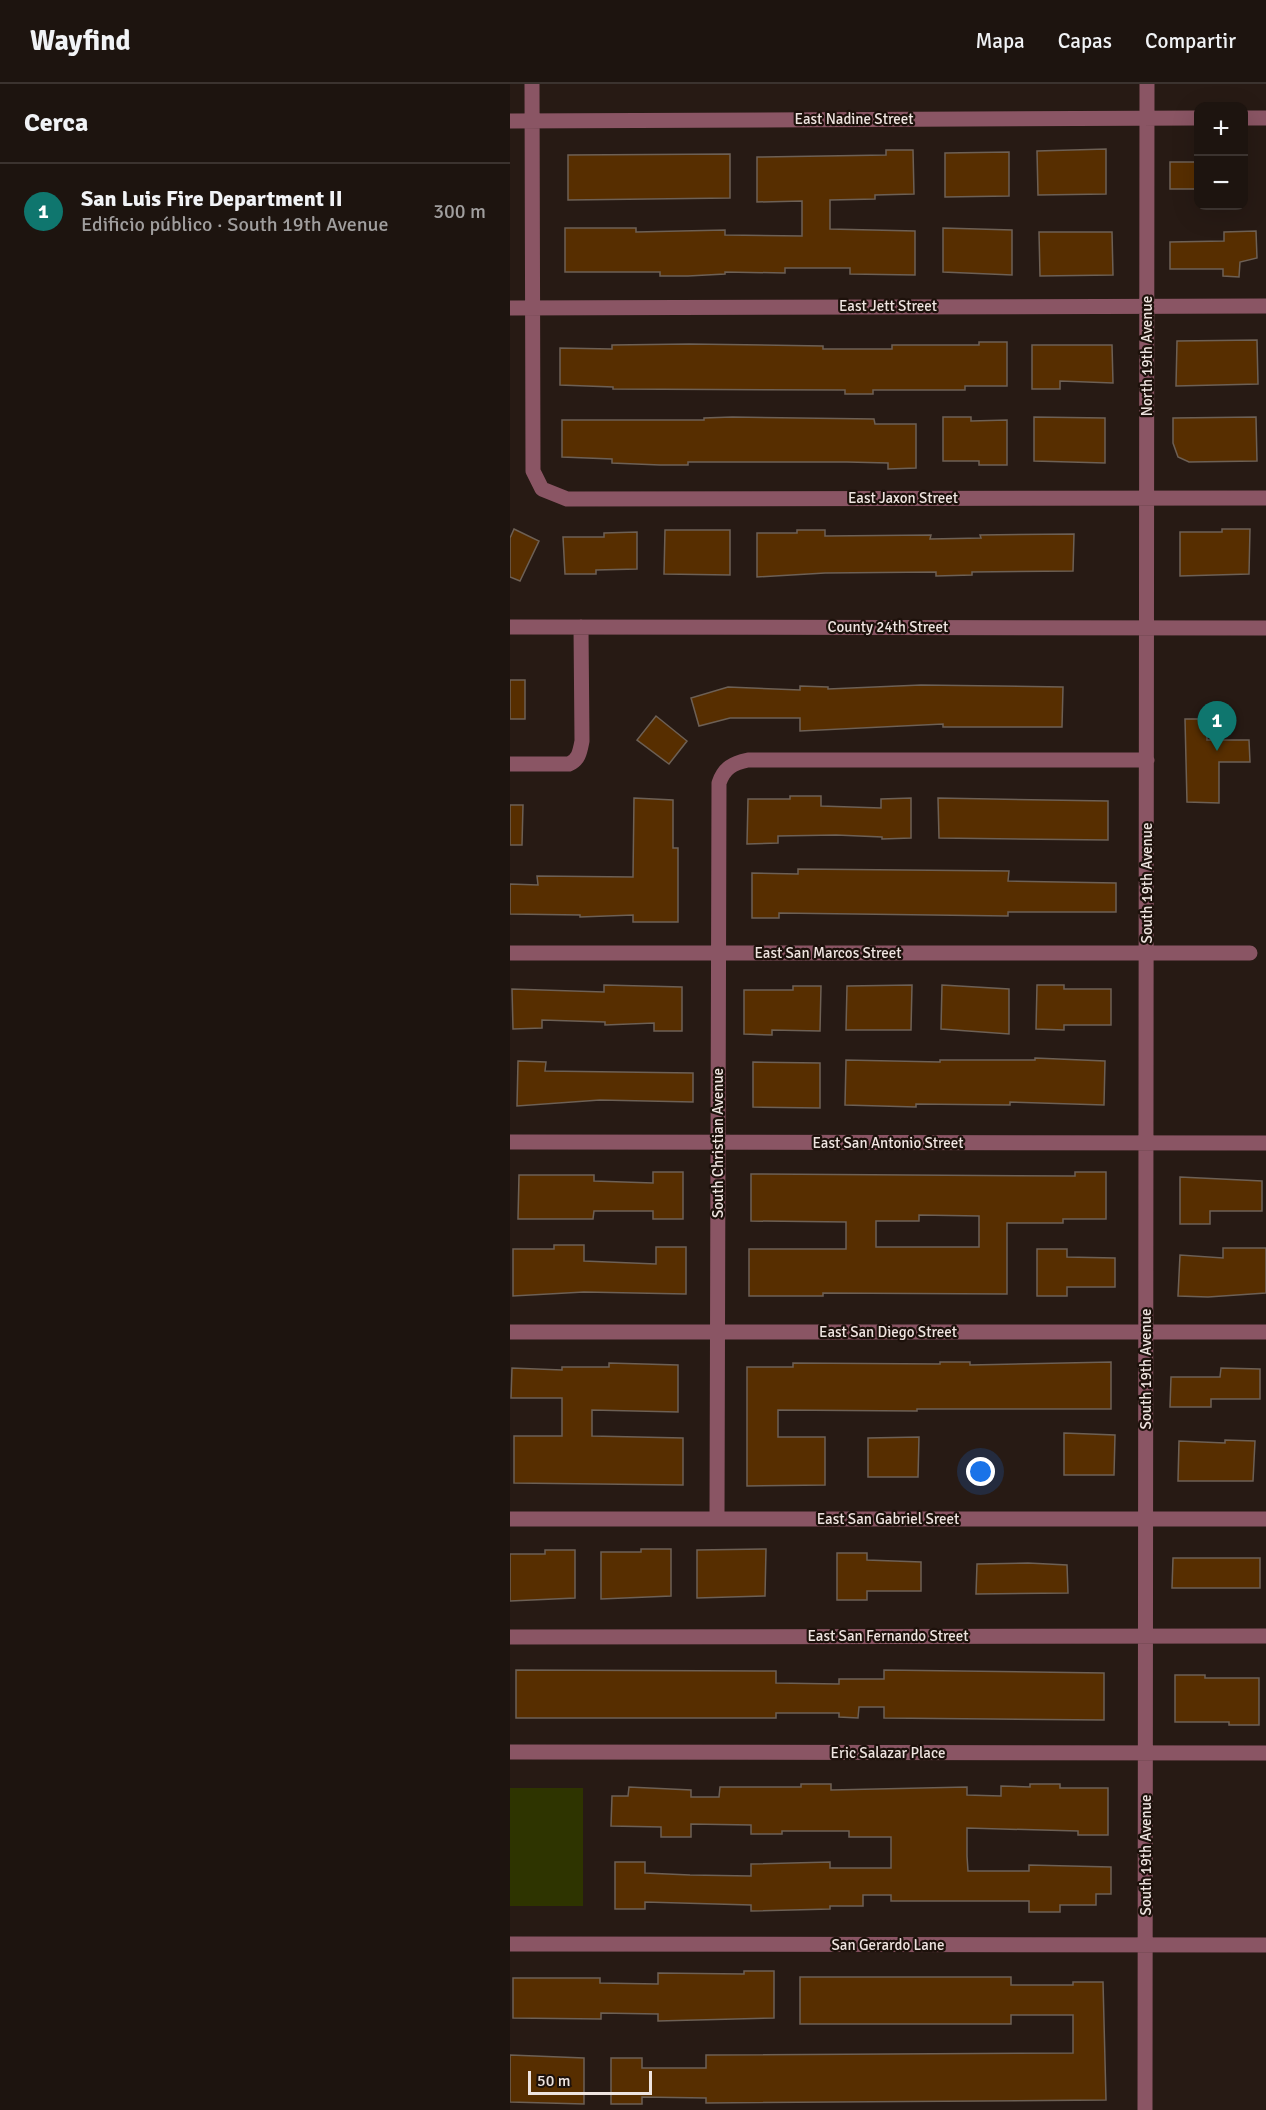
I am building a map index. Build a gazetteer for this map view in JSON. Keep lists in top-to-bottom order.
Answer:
{
  "streets": {
    "street": [
      "East Nadine Street",
      "East Jett Street",
      "North 19th Avenue",
      "East Jaxon Street",
      "County 24th Street",
      "South 19th Avenue",
      "East San Marcos Street",
      "South Christian Avenue",
      "East San Antonio Street",
      "East San Diego Street",
      "East San Gabriel Sreet",
      "East San Fernando Street",
      "Eric Salazar Place",
      "San Gerardo Lane"
    ]
  },
  "crossings": [
    ["East Nadine Street", "North 19th Avenue"],
    ["East Jett Street", "North 19th Avenue"],
    ["East Jett Street", "East Jaxon Street"],
    ["North 19th Avenue", "East Jaxon Street"],
    ["North 19th Avenue", "County 24th Street"],
    ["North 19th Avenue", "South 19th Avenue"],
    ["County 24th Street", "South 19th Avenue"],
    ["South 19th Avenue", "East San Marcos Street"],
    ["South 19th Avenue", "South Christian Avenue"],
    ["South 19th Avenue", "East San Antonio Street"],
    ["South 19th Avenue", "East San Diego Street"],
    ["South 19th Avenue", "East San Gabriel Sreet"],
    ["South 19th Avenue", "East San Fernando Street"],
    ["South 19th Avenue", "Eric Salazar Place"],
    ["South 19th Avenue", "San Gerardo Lane"],
    ["East San Marcos Street", "South Christian Avenue"],
    ["South Christian Avenue", "East San Antonio Street"],
    ["South Christian Avenue", "East San Diego Street"],
    ["South Christian Avenue", "East San Gabriel Sreet"]
  ],
  "scale_bar": "50 m",
  "page": {
    "header": "Wayfind",
    "nav": ["Mapa", "Capas", "Compartir"],
    "heading": "Cerca",
    "map_buttons": ["+", "−"],
    "list": [
      {
        "mark": "1",
        "name": "San Luis Fire Department II",
        "note": "Edificio público · South 19th Avenue",
        "value": "300 m"
      }
    ],
    "pins": "1",
    "scale": "50 m"
  }
}
